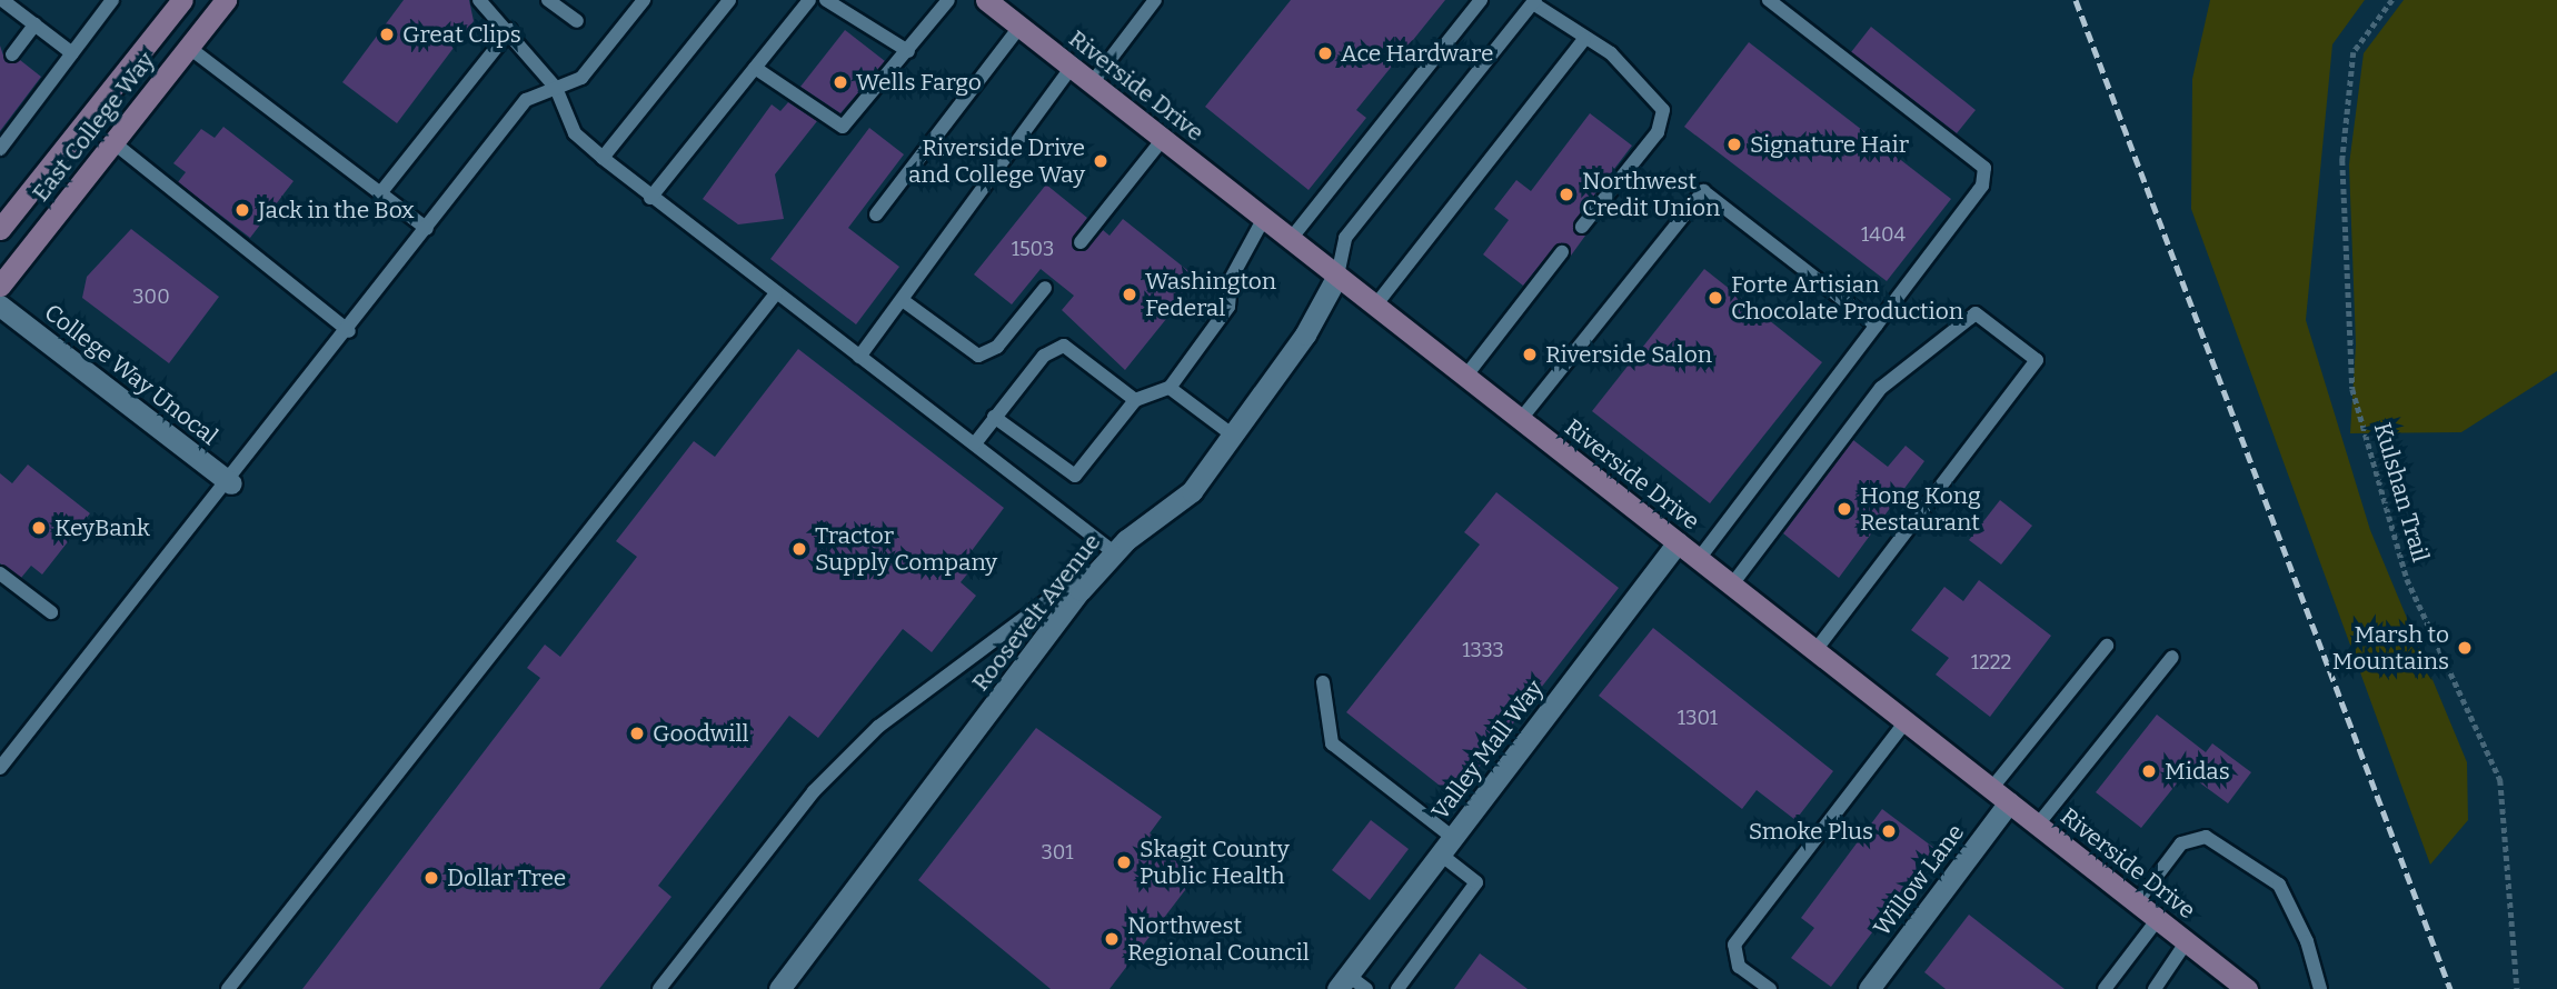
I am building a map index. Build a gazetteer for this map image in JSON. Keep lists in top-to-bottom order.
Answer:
{
  "streets": {
    "main road": ["Riverside Drive", "East College Way"],
    "street": [
      "College Way Unocal",
      "Roosevelt Avenue",
      "Valley Mall Way",
      "Willow Lane"
    ],
    "path": ["Kulshan Trail"]
  },
  "crossings": [
    ["Riverside Drive", "Roosevelt Avenue"],
    ["Riverside Drive", "Valley Mall Way"],
    ["Riverside Drive", "Willow Lane"]
  ],
  "places": [
    "Great Clips",
    "Ace Hardware",
    "Wells Fargo",
    "Signature Hair",
    "Riverside Drive and College Way",
    "Northwest Credit Union",
    "Jack in the Box",
    "Washington Federal",
    "Forte Artisian Chocolate Production",
    "Riverside Salon",
    "Hong Kong Restaurant",
    "KeyBank",
    "Tractor Supply Company",
    "Marsh to Mountains",
    "Goodwill",
    "Midas",
    "Smoke Plus",
    "Skagit County Public Health",
    "Dollar Tree",
    "Northwest Regional Council"
  ],
  "house_numbers": [
    "1404",
    "1503",
    "300",
    "1333",
    "1222",
    "1301",
    "301"
  ]
}
